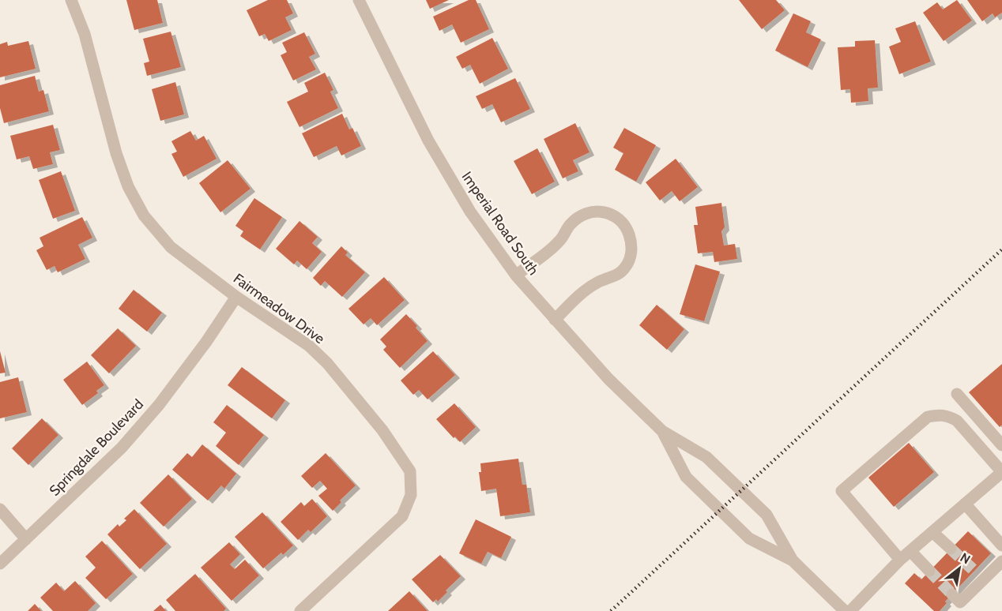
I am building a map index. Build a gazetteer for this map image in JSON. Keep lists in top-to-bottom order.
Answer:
{
  "streets": {
    "street": ["Imperial Road South", "Fairmeadow Drive", "Springdale Boulevard"]
  },
  "crossings": [
    ["Fairmeadow Drive", "Springdale Boulevard"]
  ],
  "north": "top right"
}
